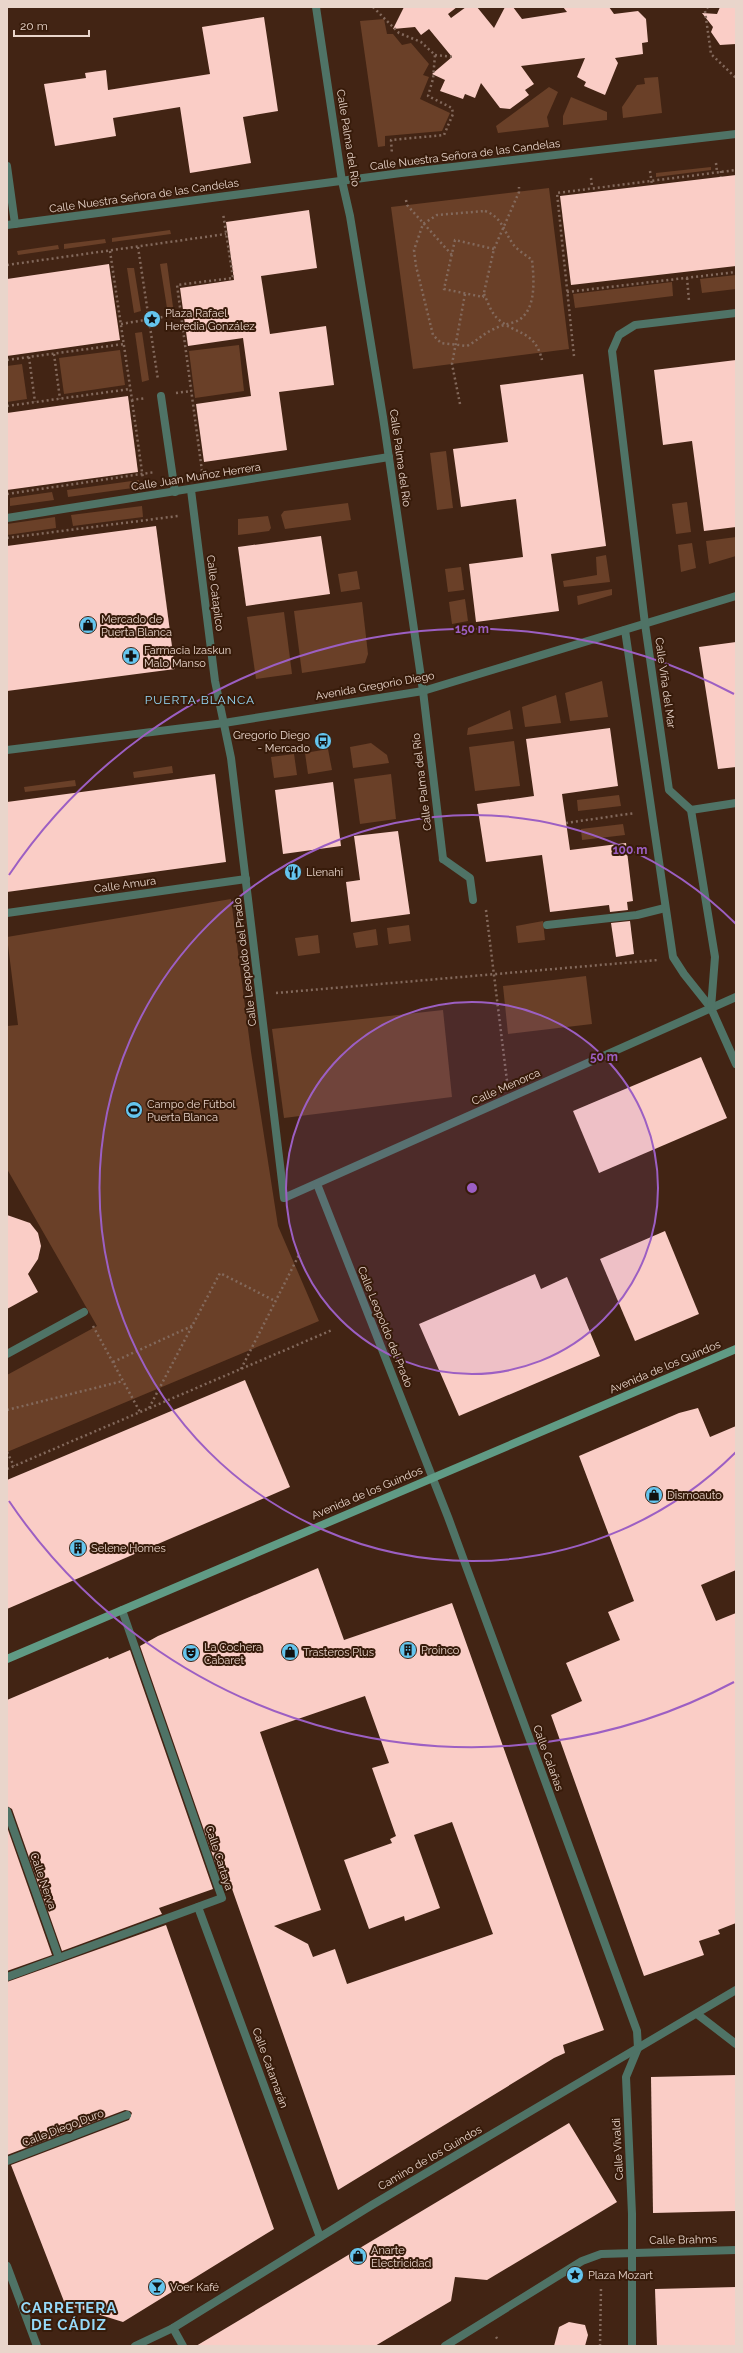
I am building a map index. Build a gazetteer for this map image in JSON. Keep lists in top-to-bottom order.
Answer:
{
  "streets": {
    "main road": ["Avenida de los Guindos"],
    "street": [
      "Calle Palma del Río",
      "Calle Nuestra Señora de las Candelas",
      "Calle Juan Muñoz Herrera",
      "Calle Catapilco",
      "Calle Viña del Mar",
      "Avenida Gregorio Diego",
      "Calle Amura",
      "Calle Leopoldo del Prado",
      "Calle Menorca",
      "Calle Calañas",
      "Calle Cartaya",
      "Calle Nerva",
      "Calle Catamarán",
      "Calle Diego Duro",
      "Calle Vivaldi",
      "Camino de los Guindos",
      "Calle Brahms"
    ]
  },
  "crossings": [
    ["Calle Palma del Río", "Calle Nuestra Señora de las Candelas"],
    ["Calle Palma del Río", "Calle Juan Muñoz Herrera"],
    ["Calle Palma del Río", "Avenida Gregorio Diego"],
    ["Calle Juan Muñoz Herrera", "Calle Catapilco"],
    ["Calle Catapilco", "Avenida Gregorio Diego"],
    ["Calle Catapilco", "Calle Leopoldo del Prado"],
    ["Calle Viña del Mar", "Avenida Gregorio Diego"],
    ["Avenida Gregorio Diego", "Calle Leopoldo del Prado"],
    ["Calle Amura", "Calle Leopoldo del Prado"],
    ["Calle Leopoldo del Prado", "Calle Menorca"],
    ["Calle Leopoldo del Prado", "Avenida de los Guindos"],
    ["Calle Leopoldo del Prado", "Calle Calañas"],
    ["Avenida de los Guindos", "Calle Calañas"],
    ["Avenida de los Guindos", "Calle Cartaya"],
    ["Calle Calañas", "Calle Vivaldi"],
    ["Calle Calañas", "Camino de los Guindos"],
    ["Calle Cartaya", "Calle Nerva"],
    ["Calle Cartaya", "Calle Catamarán"],
    ["Calle Catamarán", "Camino de los Guindos"],
    ["Calle Vivaldi", "Camino de los Guindos"],
    ["Calle Vivaldi", "Calle Brahms"]
  ],
  "districts": ["PUERTA BLANCA", "CARRETERA DE CÁDIZ"],
  "places": {
    "place": ["Plaza Rafael Heredia González", "Plaza Mozart"],
    "shop": [
      "Mercado de Puerta Blanca",
      "Dismoauto",
      "Trasteros Plus",
      "Anarte Electricidad"
    ],
    "pharmacy": ["Farmacia Izaskun Malo Manso"],
    "bus stop": ["Gregorio Diego - Mercado"],
    "restaurant": ["Llenahi"],
    "sports": ["Campo de Fútbol Puerta Blanca"],
    "building": ["Selene Homes", "Proinco"],
    "theatre": ["La Cochera Cabaret"],
    "bar": ["Voer Kafé"]
  },
  "scale_bar": "20 m",
  "rings": ["150 m", "100 m", "50 m"]
}
